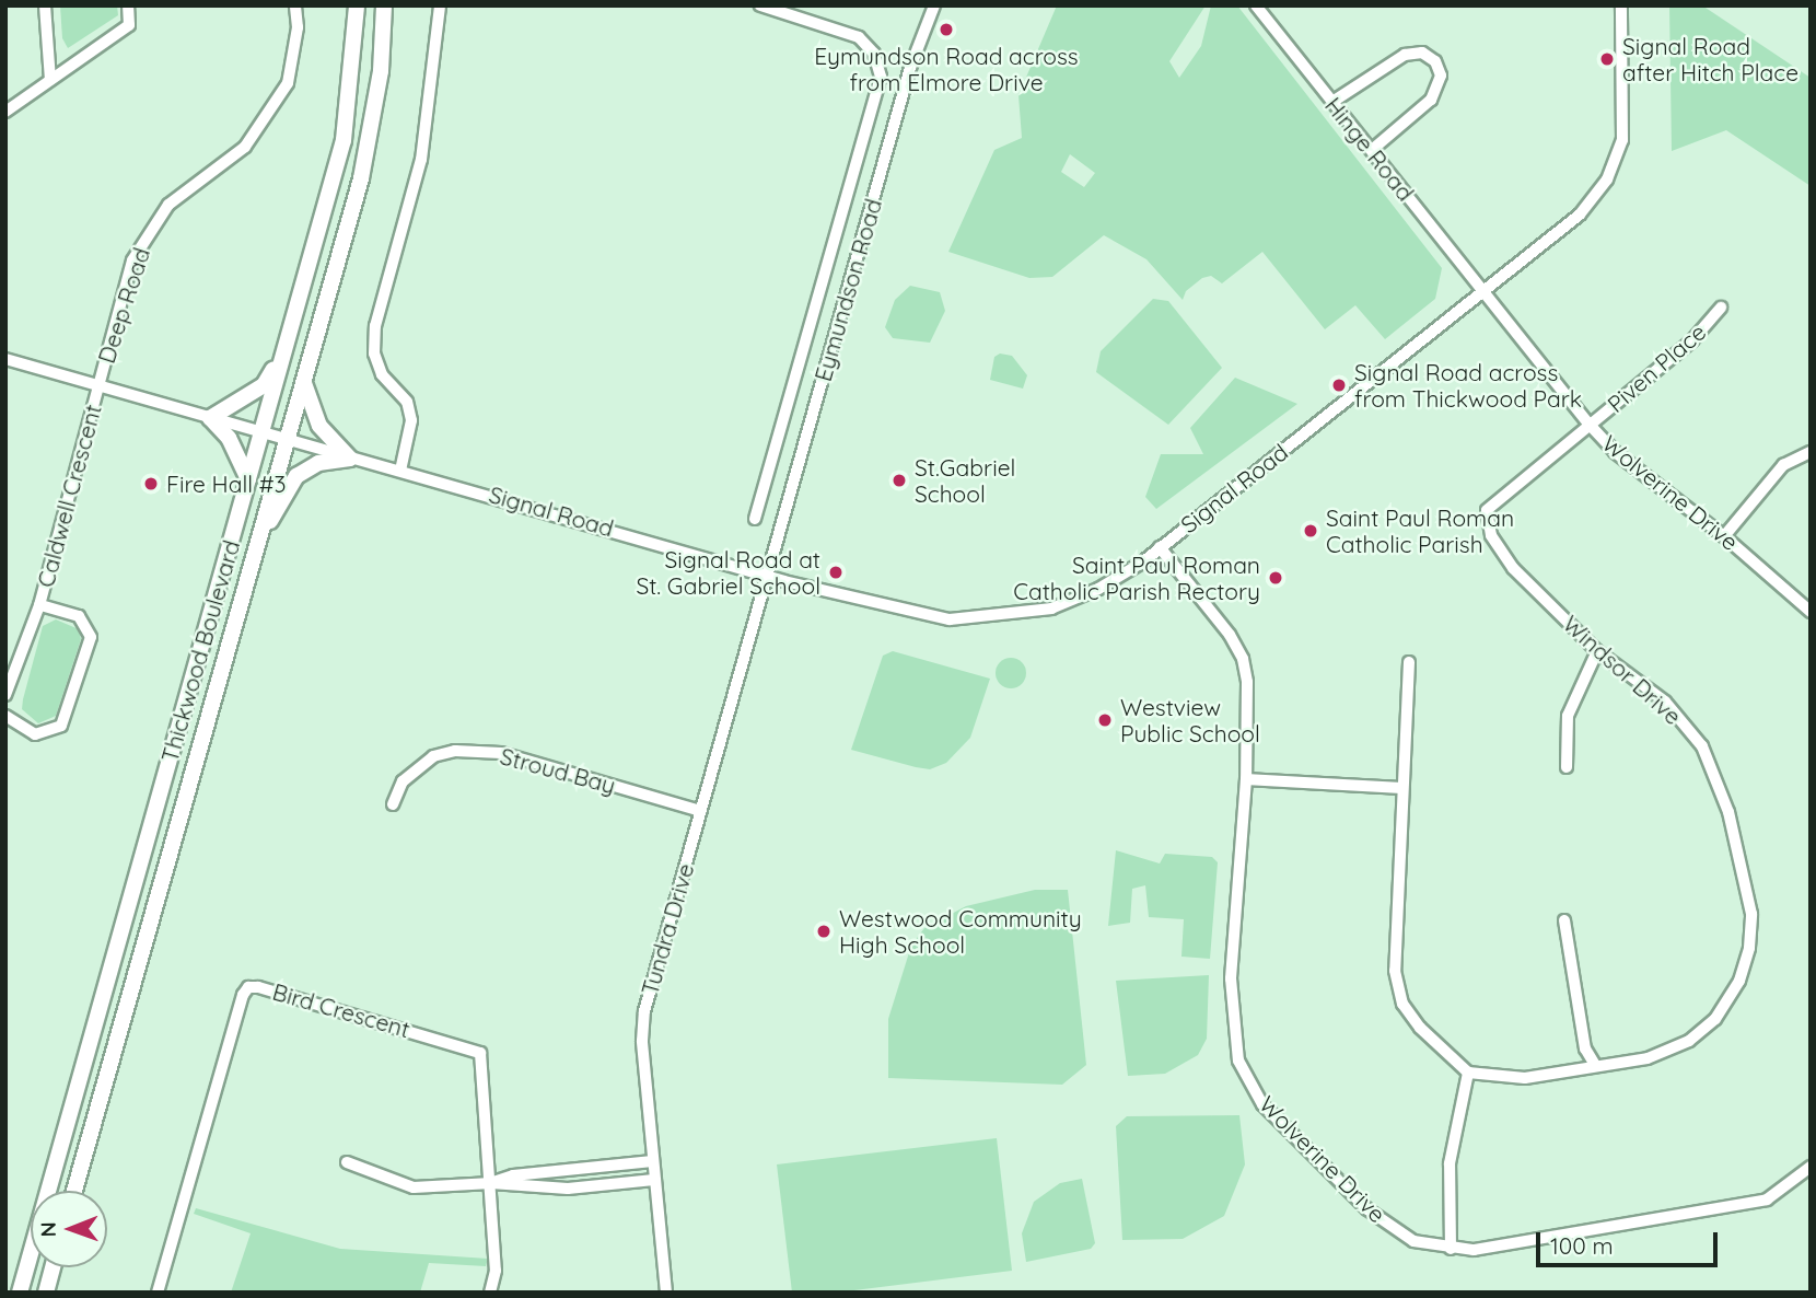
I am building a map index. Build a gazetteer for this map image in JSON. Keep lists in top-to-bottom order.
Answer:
{
  "streets": {
    "main road": ["Thickwood Boulevard"],
    "street": [
      "Hinge Road",
      "Eymundson Road",
      "Deep Road",
      "Piven Place",
      "Signal Road",
      "Wolverine Drive",
      "Caldwell Crescent",
      "Windsor Drive",
      "Stroud Bay",
      "Tundra Drive",
      "Bird Crescent"
    ]
  },
  "crossings": [
    ["Hinge Road", "Signal Road"],
    ["Hinge Road", "Wolverine Drive"],
    ["Eymundson Road", "Signal Road"],
    ["Eymundson Road", "Tundra Drive"],
    ["Deep Road", "Signal Road"],
    ["Deep Road", "Caldwell Crescent"],
    ["Piven Place", "Wolverine Drive"],
    ["Piven Place", "Windsor Drive"],
    ["Signal Road", "Wolverine Drive"],
    ["Signal Road", "Caldwell Crescent"],
    ["Signal Road", "Thickwood Boulevard"],
    ["Signal Road", "Tundra Drive"],
    ["Wolverine Drive", "Windsor Drive"],
    ["Stroud Bay", "Tundra Drive"]
  ],
  "places": [
    "Eymundson Road across from Elmore Drive",
    "Signal Road after Hitch Place",
    "Signal Road across from Thickwood Park",
    "St.Gabriel School",
    "Fire Hall #3",
    "Saint Paul Roman Catholic Parish",
    "Signal Road at St. Gabriel School",
    "Saint Paul Roman Catholic Parish Rectory",
    "Westview Public School",
    "Westwood Community High School"
  ],
  "scale_bar": "100 m",
  "north": "left"
}
